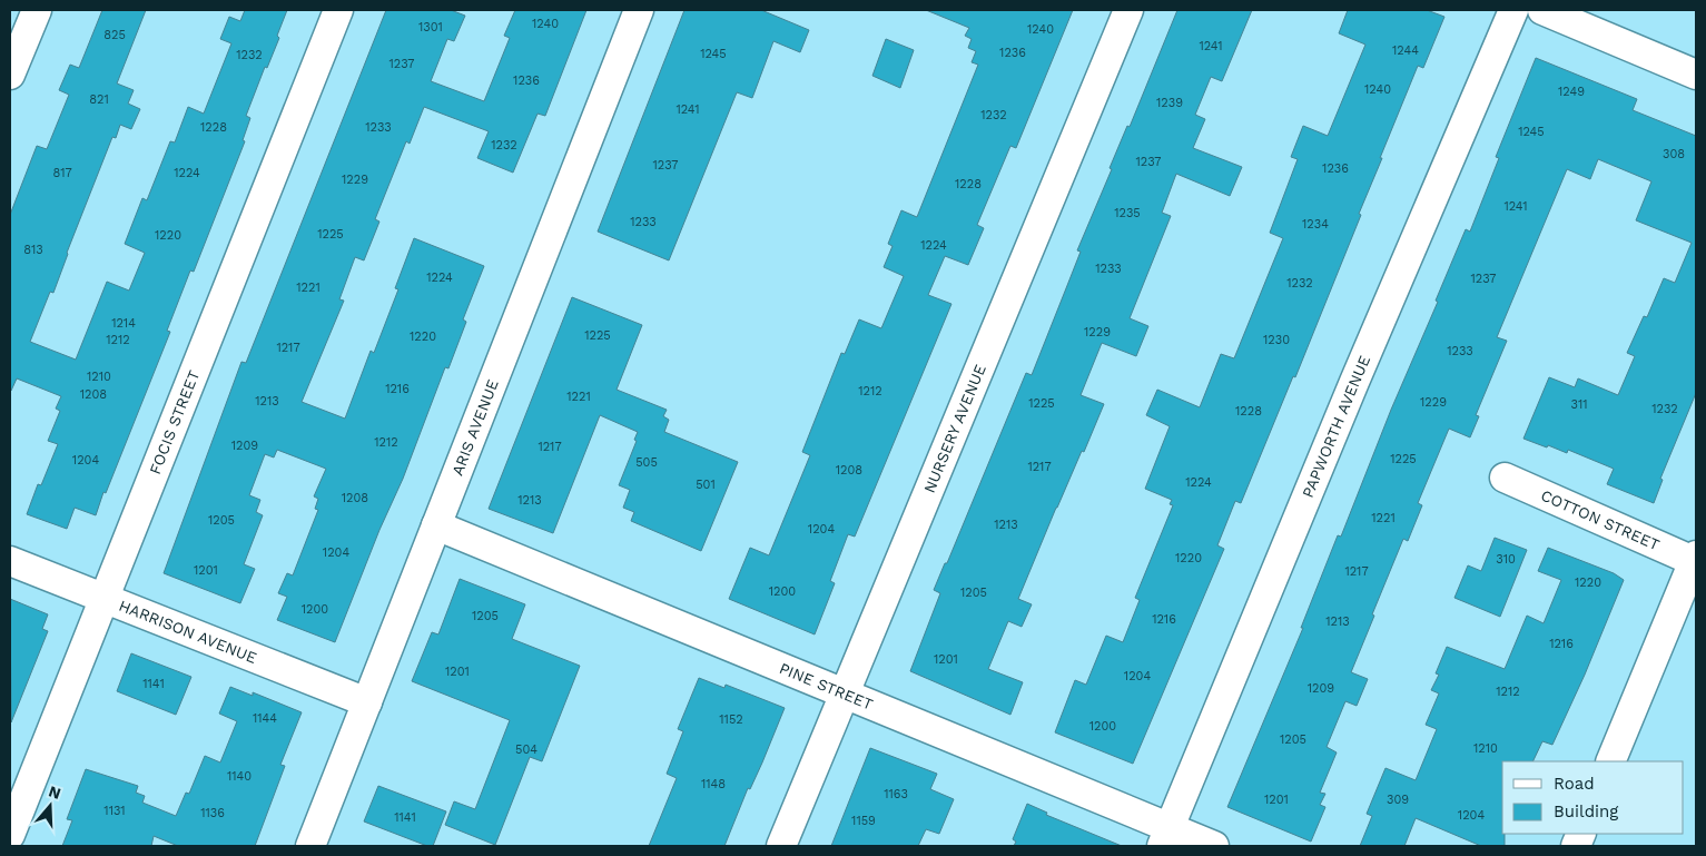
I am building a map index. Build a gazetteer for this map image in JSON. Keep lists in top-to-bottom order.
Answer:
{
  "streets": {
    "street": [
      "FOCIS STREET",
      "ARIS AVENUE",
      "PAPWORTH AVENUE",
      "NURSERY AVENUE",
      "COTTON STREET",
      "HARRISON AVENUE",
      "PINE STREET"
    ]
  },
  "crossings": [
    ["FOCIS STREET", "HARRISON AVENUE"],
    ["ARIS AVENUE", "HARRISON AVENUE"],
    ["ARIS AVENUE", "PINE STREET"],
    ["PAPWORTH AVENUE", "PINE STREET"],
    ["NURSERY AVENUE", "PINE STREET"]
  ],
  "house_numbers": [
    "1240",
    "1301",
    "1240",
    "825",
    "1241",
    "1244",
    "1236",
    "1245",
    "1232",
    "1237",
    "1236",
    "1240",
    "1249",
    "821",
    "1239",
    "1241",
    "1232",
    "1228",
    "1233",
    "1245",
    "1232",
    "308",
    "1237",
    "1237",
    "1236",
    "817",
    "1224",
    "1229",
    "1228",
    "1241",
    "1235",
    "1233",
    "1234",
    "1225",
    "1220",
    "1224",
    "813",
    "1233",
    "1224",
    "1237",
    "1232",
    "1221",
    "1214",
    "1229",
    "1225",
    "1220",
    "1212",
    "1230",
    "1217",
    "1233",
    "1210",
    "1216",
    "1212",
    "1208",
    "1221",
    "1213",
    "1229",
    "1225",
    "311",
    "1232",
    "1228",
    "1212",
    "1209",
    "1217",
    "1225",
    "1204",
    "505",
    "1217",
    "1208",
    "1224",
    "501",
    "1208",
    "1213",
    "1221",
    "1205",
    "1213",
    "1204",
    "1204",
    "1220",
    "310",
    "1201",
    "1217",
    "1220",
    "1200",
    "1205",
    "1200",
    "1205",
    "1216",
    "1213",
    "1216",
    "1201",
    "1201",
    "1204",
    "1141",
    "1209",
    "1212",
    "1144",
    "1152",
    "1200",
    "1205",
    "1210",
    "504",
    "1140",
    "1148",
    "1163",
    "1201",
    "309",
    "1131",
    "1136",
    "1204",
    "1141",
    "1159"
  ],
  "legend": ["Road", "Building"],
  "north": "top"
}
